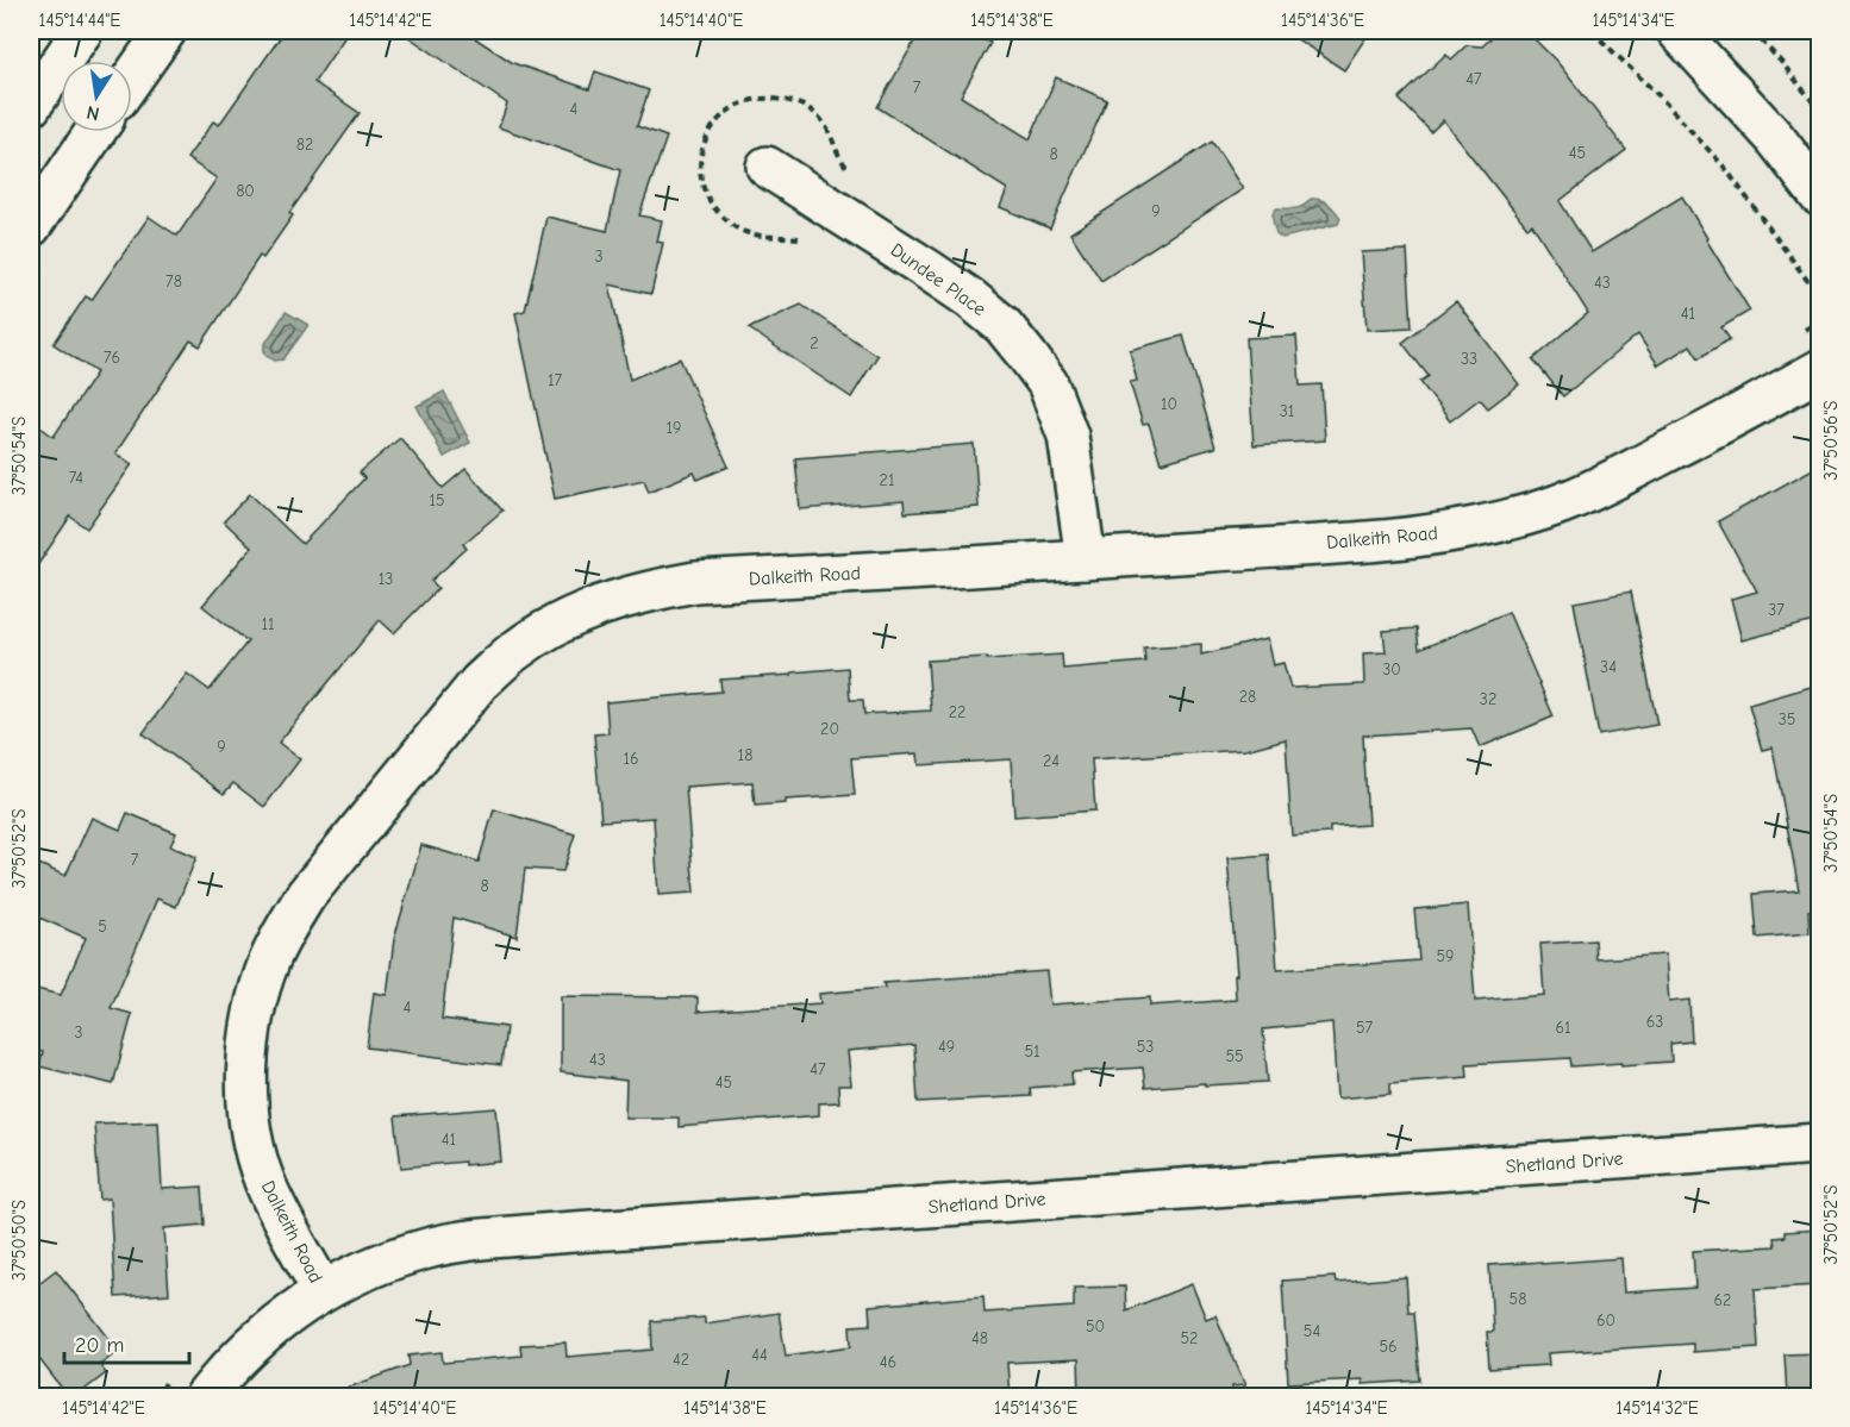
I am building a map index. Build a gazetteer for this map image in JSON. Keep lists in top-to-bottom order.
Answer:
{
  "streets": {
    "street": ["Dundee Place", "Dalkeith Road", "Shetland Drive"]
  },
  "crossings": [
    ["Dundee Place", "Dalkeith Road"],
    ["Dalkeith Road", "Shetland Drive"]
  ],
  "house_numbers": [
    "47",
    "7",
    "4",
    "82",
    "45",
    "8",
    "80",
    "9",
    "3",
    "78",
    "43",
    "41",
    "2",
    "76",
    "33",
    "17",
    "10",
    "31",
    "19",
    "74",
    "21",
    "15",
    "13",
    "37",
    "11",
    "34",
    "30",
    "28",
    "32",
    "22",
    "35",
    "20",
    "9",
    "18",
    "16",
    "24",
    "7",
    "8",
    "5",
    "59",
    "4",
    "63",
    "57",
    "61",
    "3",
    "49",
    "53",
    "51",
    "55",
    "43",
    "47",
    "45",
    "41",
    "58",
    "62",
    "60",
    "50",
    "54",
    "48",
    "52",
    "56",
    "44",
    "42",
    "46"
  ],
  "scale_bar": "20 m",
  "north": "bottom",
  "coordinates": [
    "145°14'44\"E",
    "145°14'42\"E",
    "145°14'40\"E",
    "145°14'38\"E",
    "145°14'36\"E",
    "145°14'34\"E",
    "37°50'56\"S",
    "37°50'54\"S",
    "37°50'52\"S",
    "37°50'50\"S",
    "145°14'32\"E"
  ]
}
